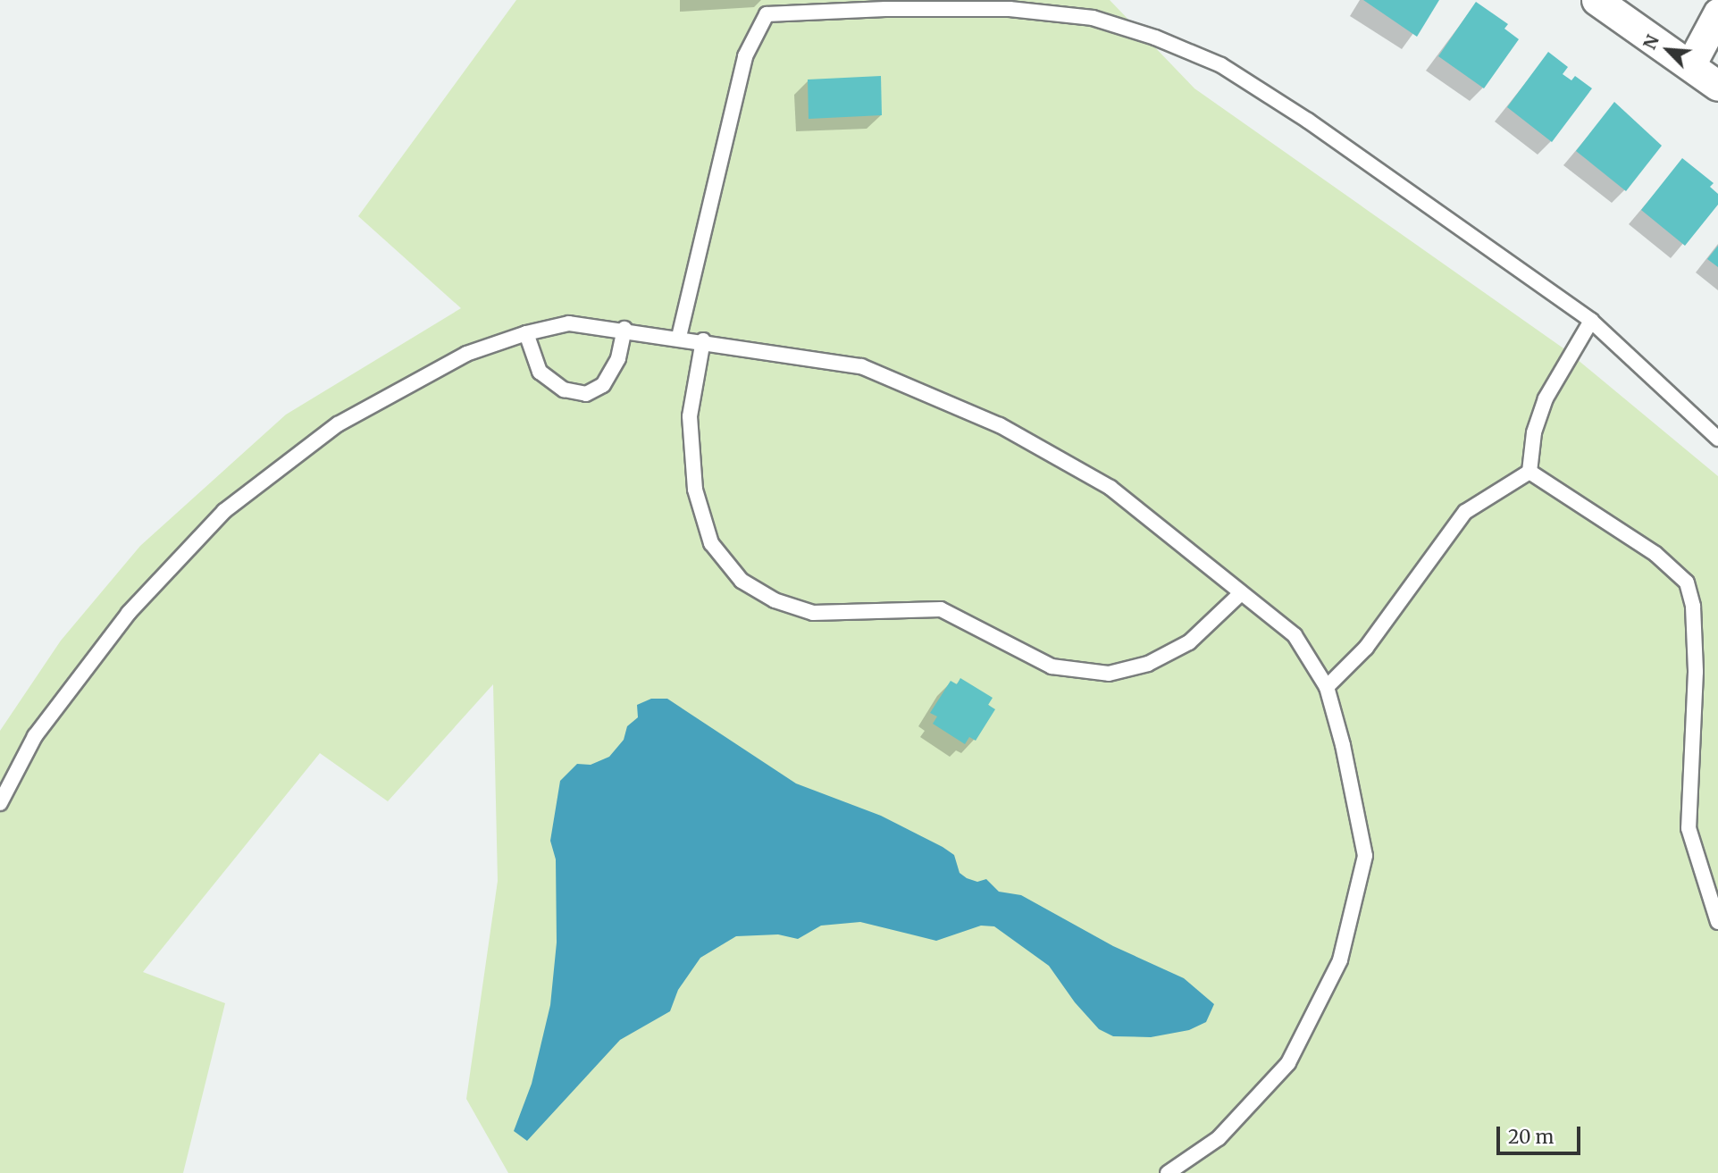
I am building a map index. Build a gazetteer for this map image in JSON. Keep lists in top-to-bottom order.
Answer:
{
  "scale_bar": "20 m",
  "north": "top left"
}
